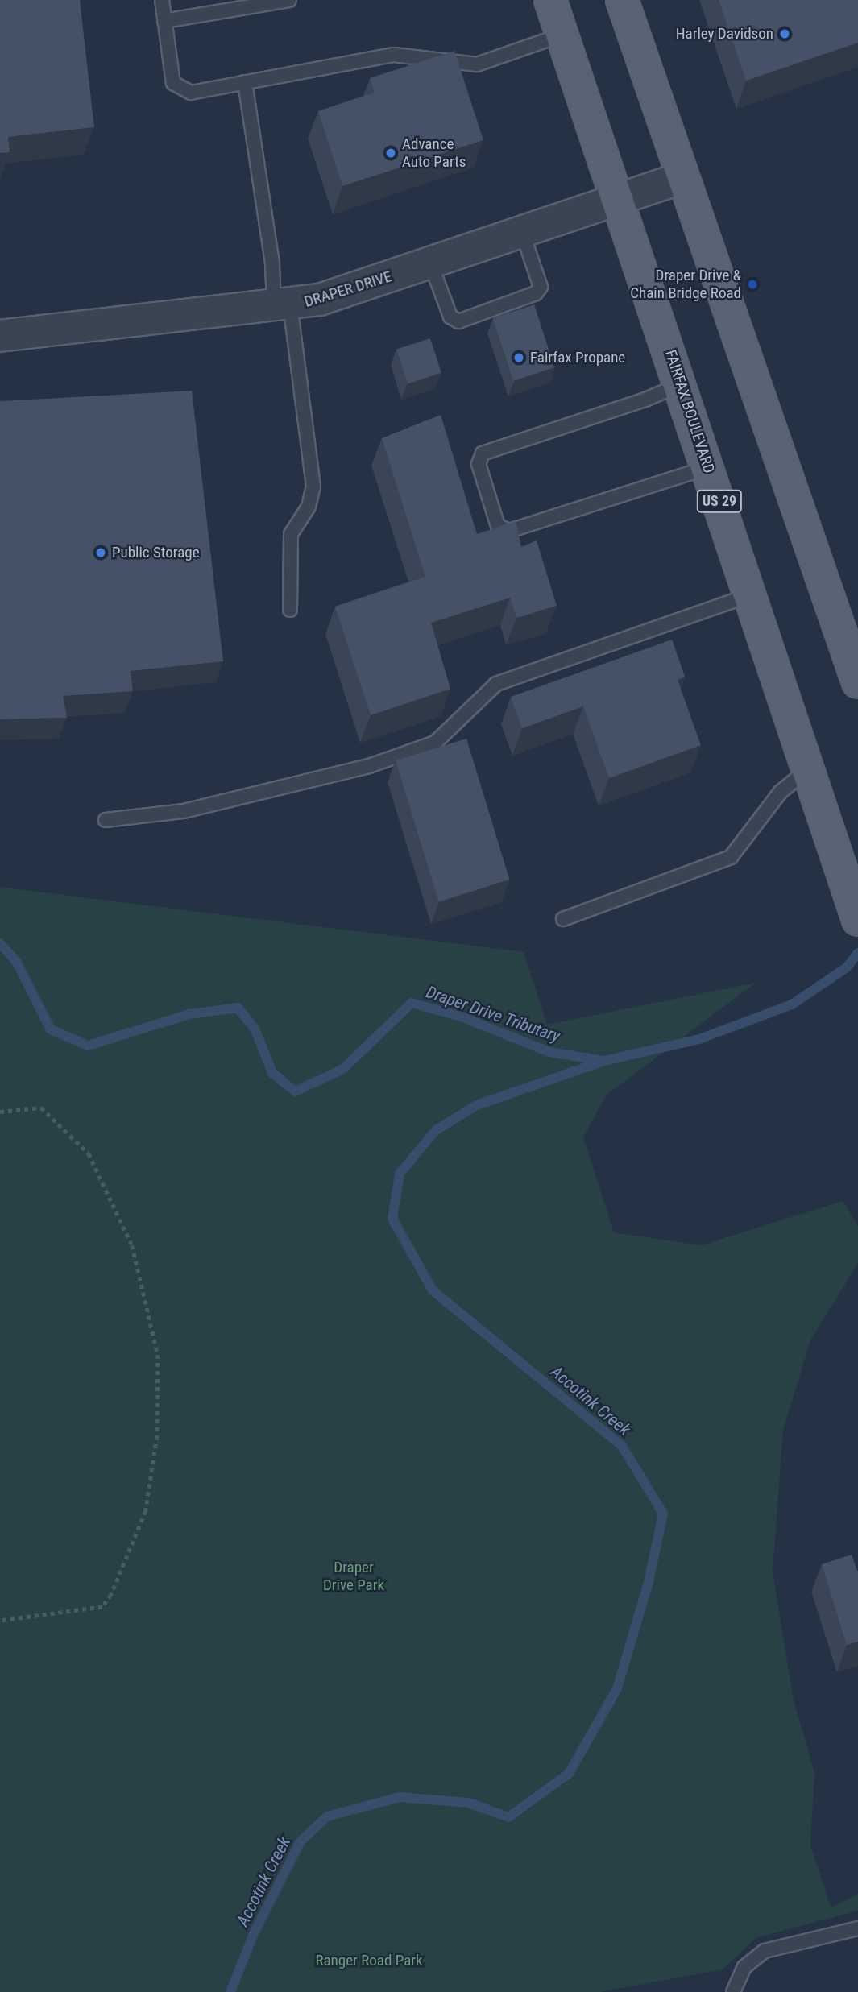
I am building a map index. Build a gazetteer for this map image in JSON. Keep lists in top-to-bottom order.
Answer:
{
  "streets": {
    "main road": ["FAIRFAX BOULEVARD", "US 29"],
    "street": ["DRAPER DRIVE"]
  },
  "crossings": [
    ["DRAPER DRIVE", "FAIRFAX BOULEVARD"]
  ],
  "water": ["Draper Drive Tributary", "Accotink Creek"],
  "parks": ["Draper Drive Park", "Ranger Road Park"],
  "places": [
    "Harley Davidson",
    "Advance Auto Parts",
    "Draper Drive & Chain Bridge Road",
    "Fairfax Propane",
    "Public Storage"
  ]
}
